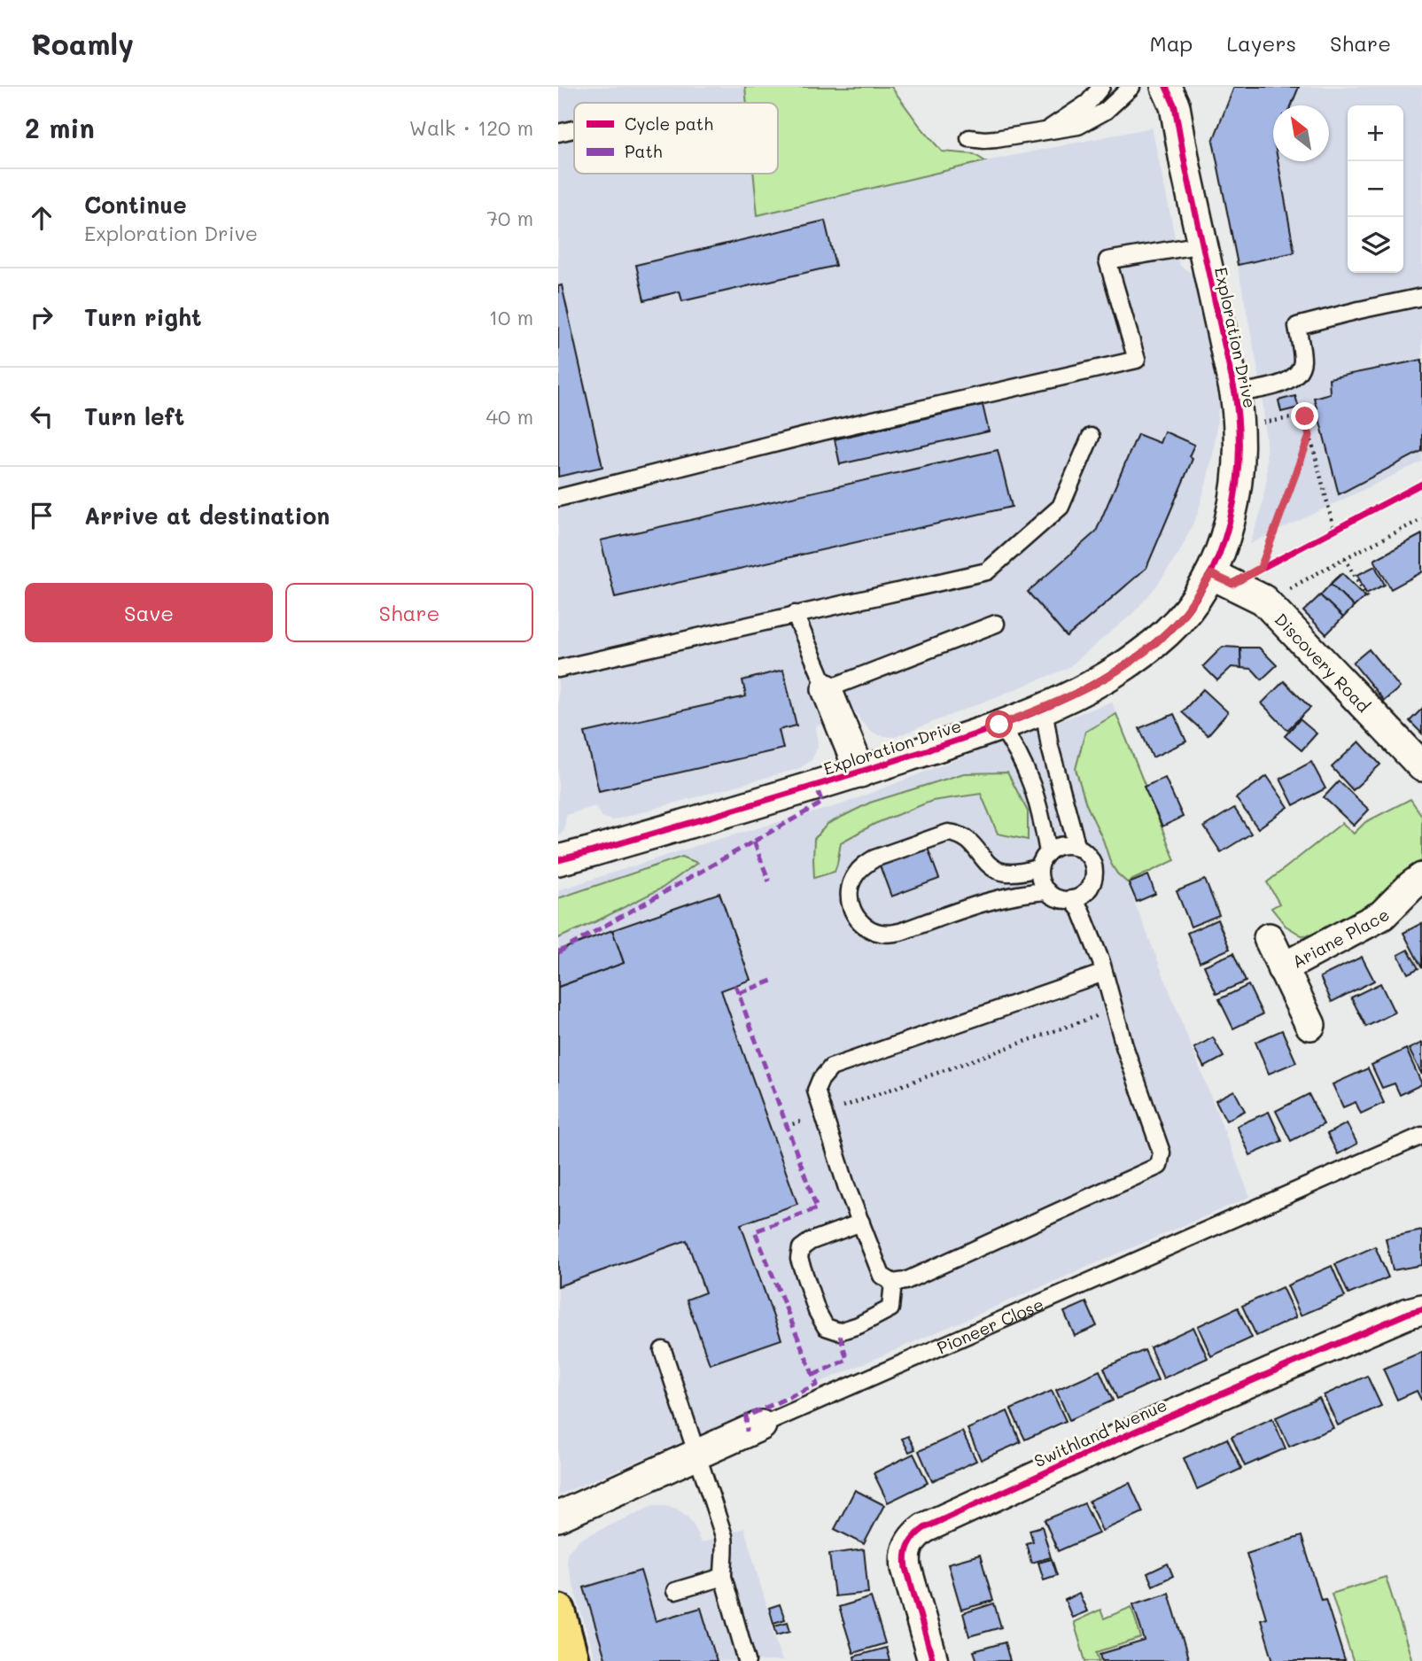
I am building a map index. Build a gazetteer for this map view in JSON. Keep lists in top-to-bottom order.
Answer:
{
  "streets": {
    "street": [
      "Exploration Drive",
      "Discovery Road",
      "Ariane Place",
      "Pioneer Close",
      "Swithland Avenue"
    ]
  },
  "crossings": [
    ["Exploration Drive", "Discovery Road"]
  ],
  "legend": ["Cycle path", "Path"],
  "north": "top left",
  "page": {
    "header": "Roamly",
    "nav": ["Map", "Layers", "Share"],
    "heading": ["2 min", "Walk · 120 m"],
    "map_buttons": ["+", "−"],
    "list": [
      ["Continue", "Exploration Drive", "70 m"],
      ["Turn right", "10 m"],
      ["Turn left", "40 m"],
      "Arrive at destination"
    ],
    "buttons": ["Save", "Share"]
  }
}
